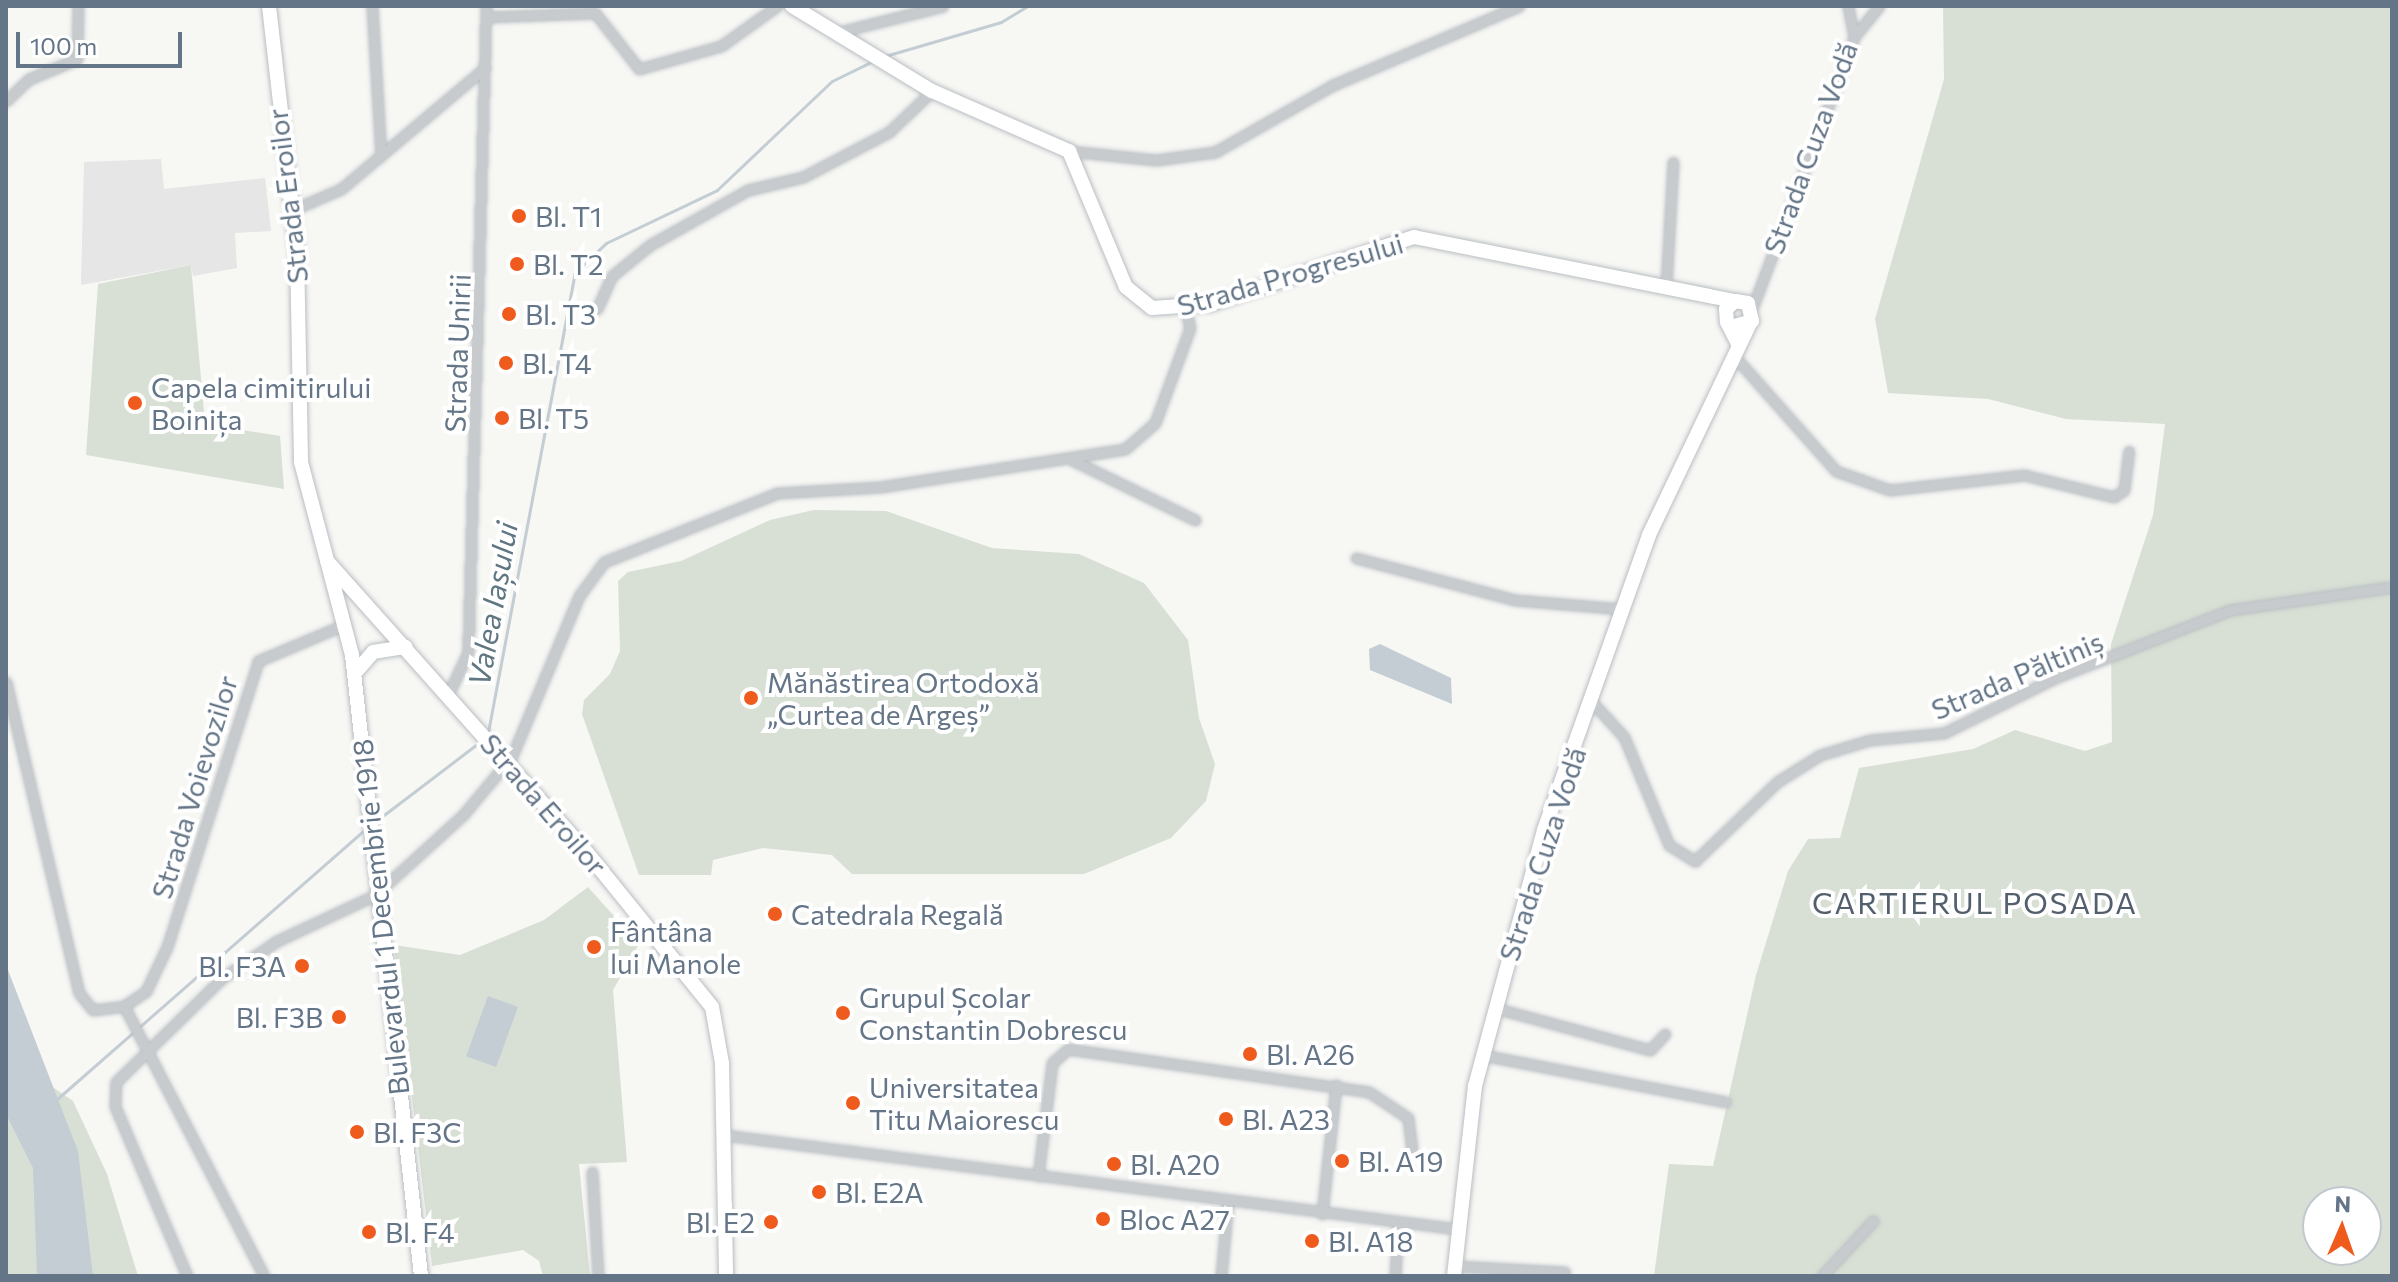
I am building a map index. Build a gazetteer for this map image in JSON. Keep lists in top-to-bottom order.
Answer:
{
  "streets": {
    "main road": [
      "Strada Cuza Vodă",
      "Strada Eroilor",
      "Strada Progresului",
      "Bulevardul 1 Decembrie 1918"
    ],
    "street": ["Strada Unirii", "Strada Păltiniș", "Strada Voievozilor"]
  },
  "crossings": [
    ["Strada Cuza Vodă", "Strada Progresului"],
    ["Strada Cuza Vodă", "Strada Păltiniș"],
    ["Strada Eroilor", "Strada Unirii"],
    ["Strada Eroilor", "Bulevardul 1 Decembrie 1918"],
    ["Strada Voievozilor", "Bulevardul 1 Decembrie 1918"]
  ],
  "districts": ["CARTIERUL POSADA"],
  "water": ["Valea Iașului"],
  "places": [
    "Bl. T1",
    "Bl. T2",
    "Bl. T3",
    "Bl. T4",
    "Capela cimitirului Boinița",
    "Bl. T5",
    "Mănăstirea Ortodoxă „Curtea de Argeș”",
    "Catedrala Regală",
    "Fântâna lui Manole",
    "Bl. F3A",
    "Grupul Școlar Constantin Dobrescu",
    "Bl. F3B",
    "Bl. A26",
    "Universitatea Titu Maiorescu",
    "Bl. A23",
    "Bl. F3C",
    "Bl. A19",
    "Bl. A20",
    "Bl. E2A",
    "Bloc A27",
    "Bl. E2",
    "Bl. F4",
    "Bl. A18"
  ],
  "scale_bar": "100 m",
  "north": "top"
}
